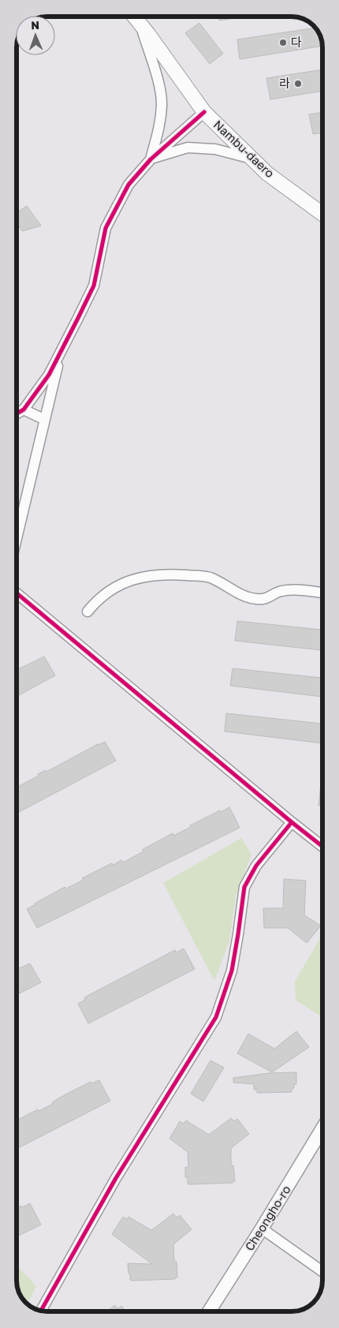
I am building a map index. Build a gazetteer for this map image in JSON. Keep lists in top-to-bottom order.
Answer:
{
  "streets": {
    "main road": ["Nambu-daero"],
    "street": ["Cheongho-ro"]
  },
  "places": ["다", "라"],
  "north": "top"
}
